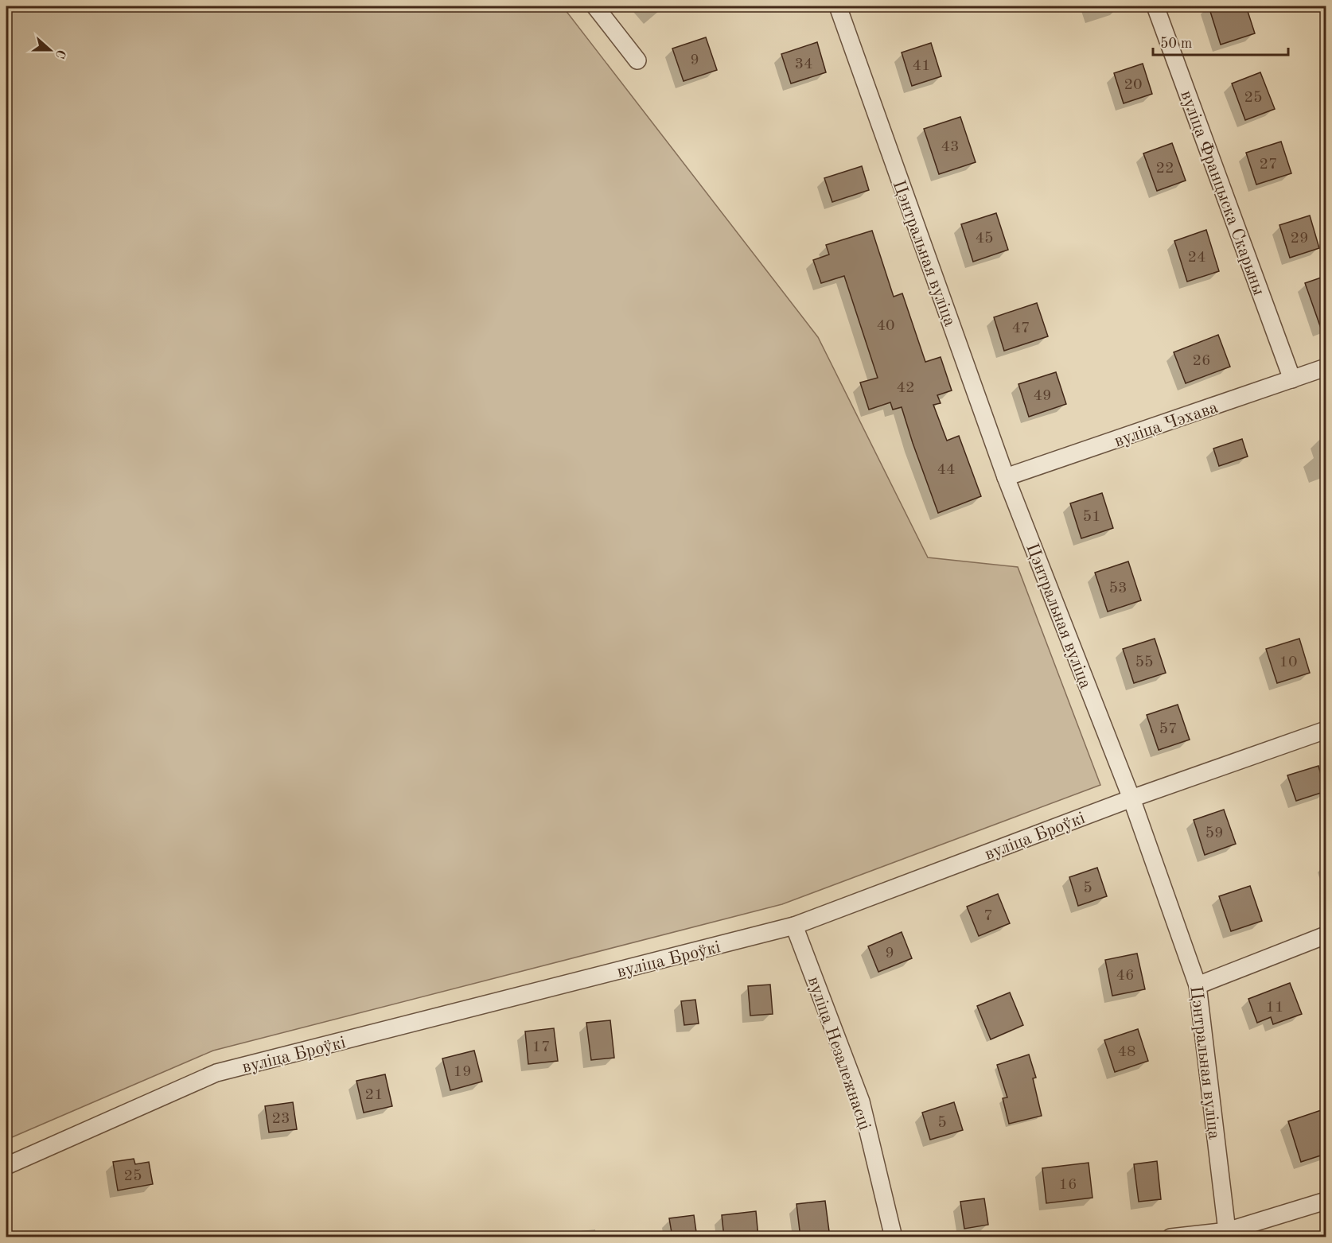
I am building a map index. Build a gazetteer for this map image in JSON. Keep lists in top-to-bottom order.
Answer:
{
  "streets": {
    "street": [
      "вуліца Францыска Скарыны",
      "Цэнтральная вуліца",
      "вуліца Чэхава",
      "вуліца Броўкі",
      "вуліца Незалежнасці"
    ]
  },
  "crossings": [
    ["вуліца Францыска Скарыны", "вуліца Чэхава"],
    ["Цэнтральная вуліца", "вуліца Чэхава"],
    ["Цэнтральная вуліца", "вуліца Броўкі"],
    ["вуліца Броўкі", "вуліца Незалежнасці"]
  ],
  "house_numbers": [
    "9",
    "34",
    "41",
    "20",
    "25",
    "43",
    "27",
    "22",
    "45",
    "29",
    "24",
    "40",
    "47",
    "26",
    "42",
    "49",
    "44",
    "51",
    "53",
    "55",
    "10",
    "57",
    "59",
    "5",
    "7",
    "9",
    "46",
    "11",
    "17",
    "48",
    "19",
    "21",
    "23",
    "5",
    "25",
    "16"
  ],
  "scale_bar": "50 m",
  "north": "right"
}
